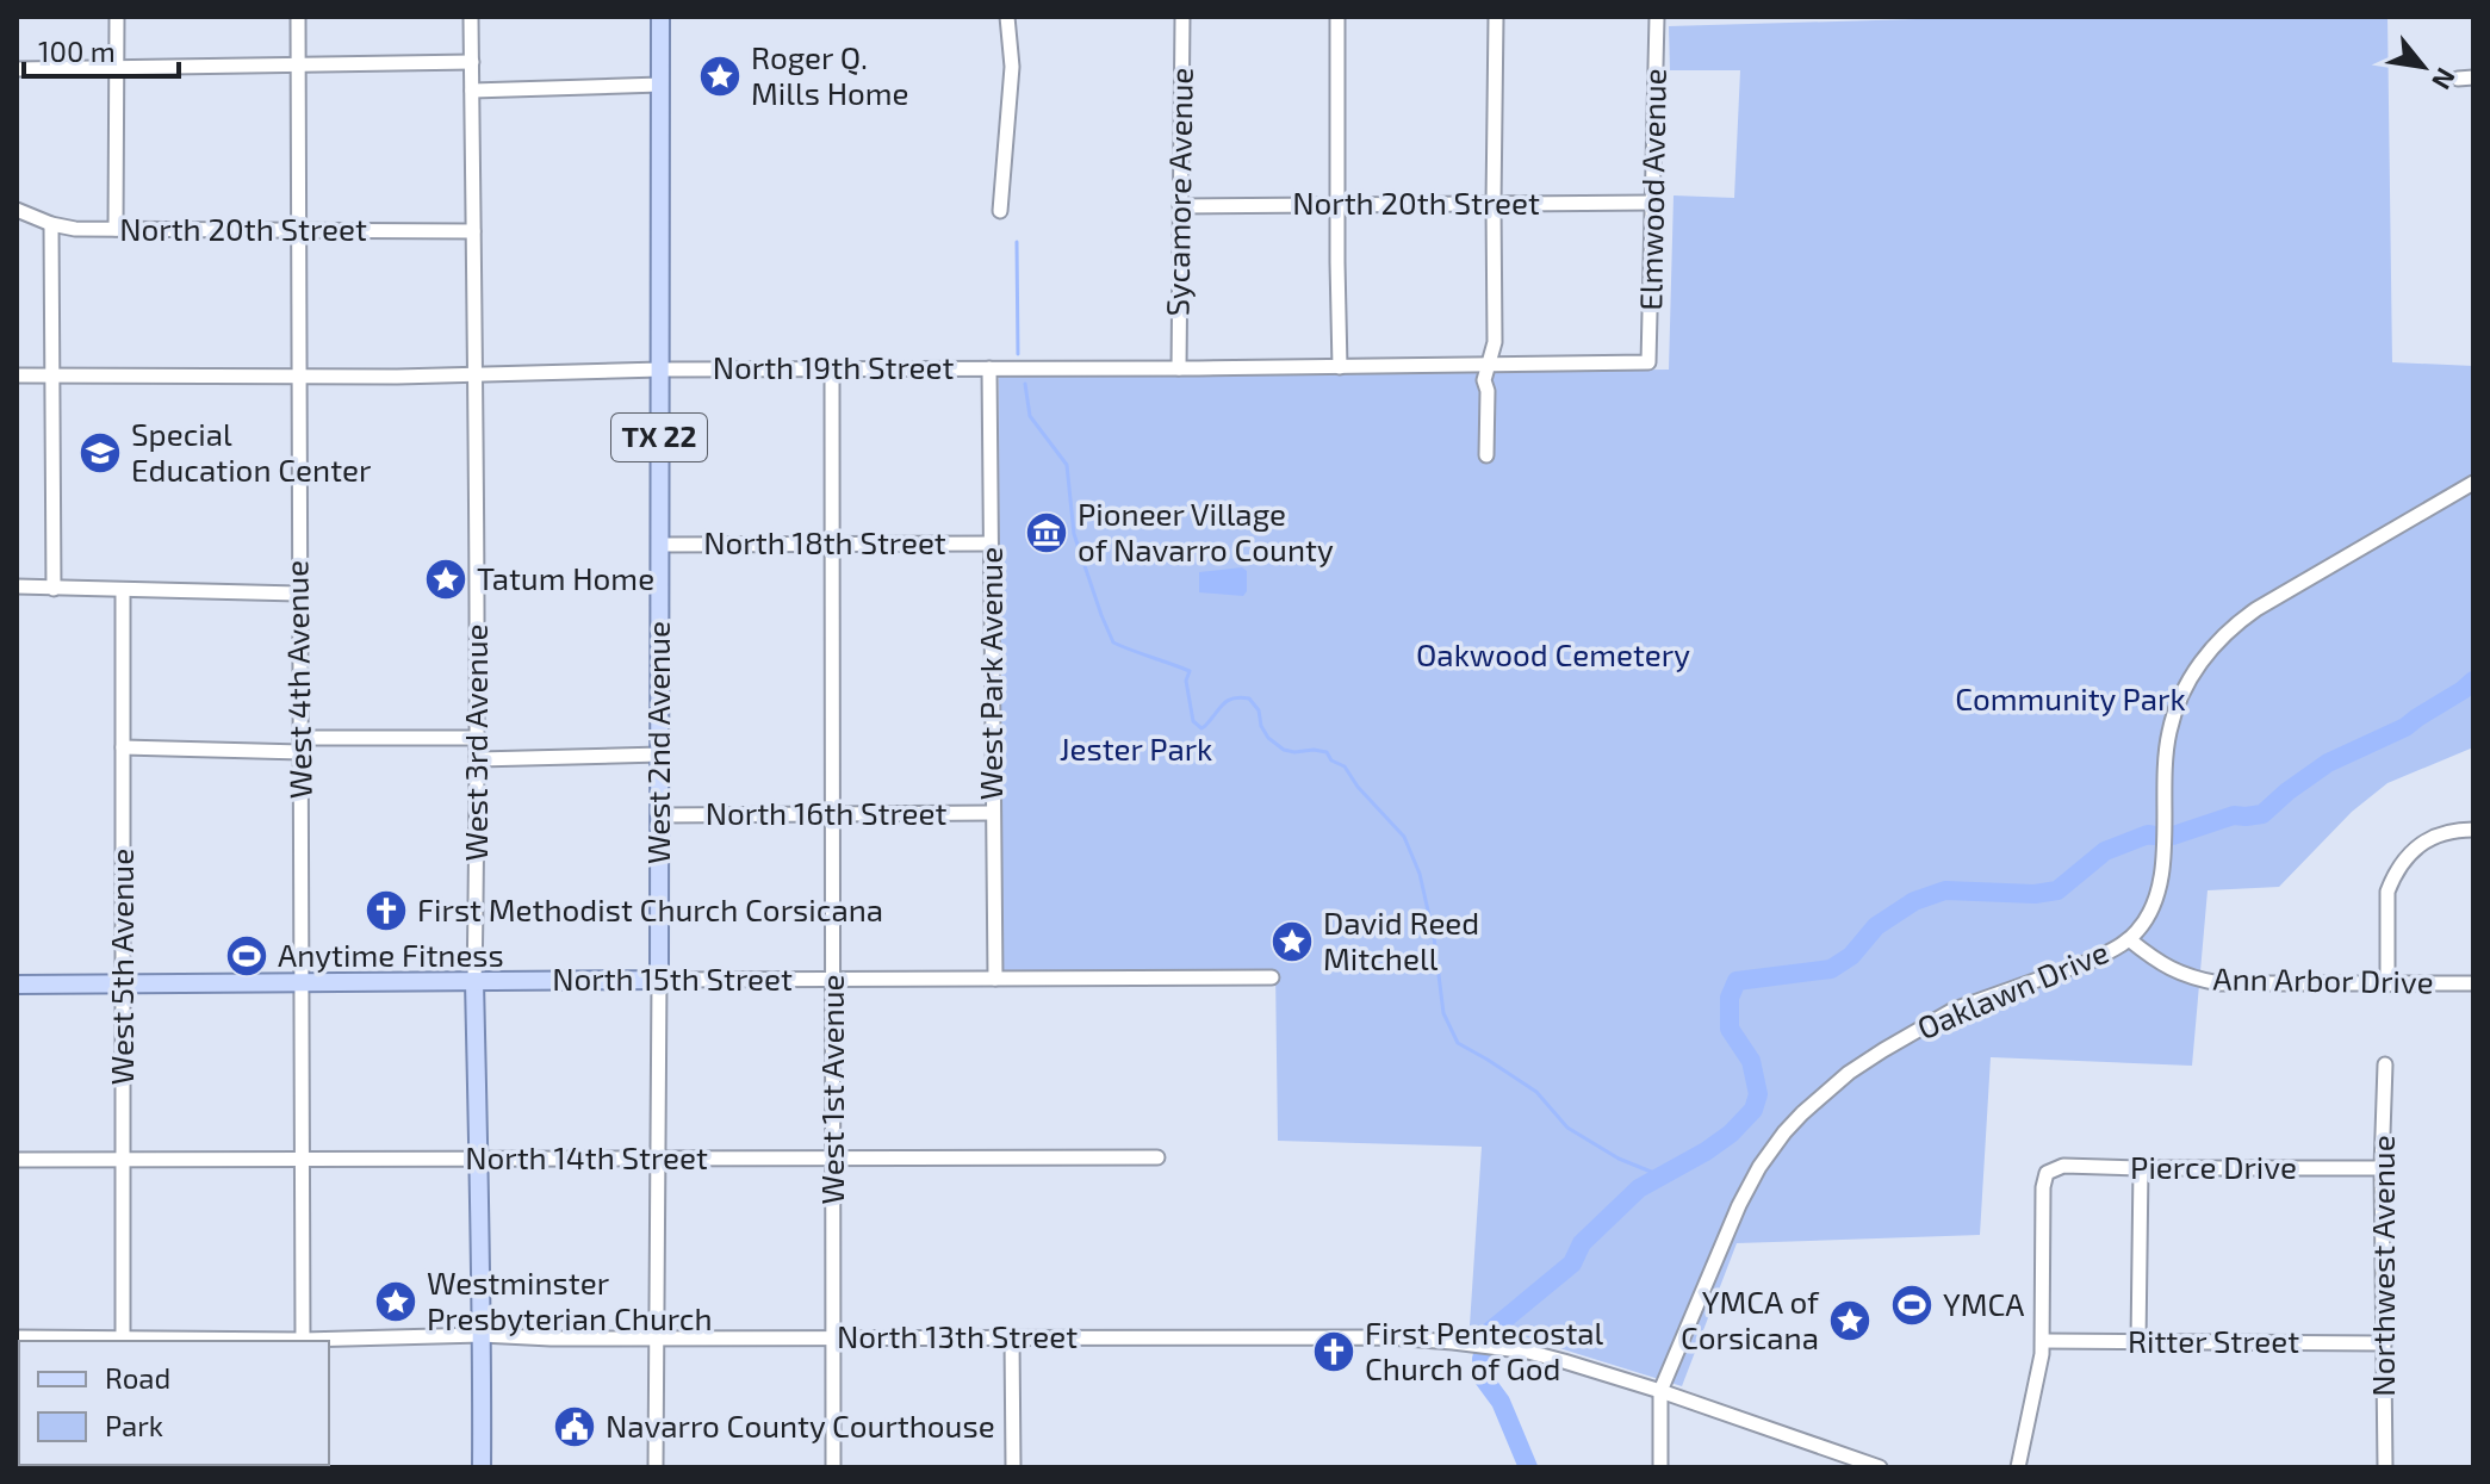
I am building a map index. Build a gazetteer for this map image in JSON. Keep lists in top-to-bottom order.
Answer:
{
  "streets": {
    "main road": [
      "TX 22",
      "West 3rd Avenue",
      "West 2nd Avenue",
      "North 15th Street"
    ],
    "street": [
      "Elmwood Avenue",
      "Sycamore Avenue",
      "North 20th Street",
      "North 19th Street",
      "North 18th Street",
      "West Park Avenue",
      "West 4th Avenue",
      "North 16th Street",
      "West 5th Avenue",
      "Ann Arbor Drive",
      "Oaklawn Drive",
      "West 1st Avenue",
      "North 14th Street",
      "Pierce Drive",
      "Northwest Avenue",
      "North 13th Street",
      "Ritter Street"
    ]
  },
  "crossings": [
    ["Elmwood Avenue", "North 20th Street"],
    ["Elmwood Avenue", "North 19th Street"],
    ["Sycamore Avenue", "North 20th Street"],
    ["Sycamore Avenue", "North 19th Street"],
    ["North 20th Street", "West 4th Avenue"],
    ["North 20th Street", "West 3rd Avenue"],
    ["North 19th Street", "West Park Avenue"],
    ["North 19th Street", "West 4th Avenue"],
    ["North 19th Street", "West 3rd Avenue"],
    ["North 19th Street", "West 2nd Avenue"],
    ["North 19th Street", "West 1st Avenue"],
    ["North 18th Street", "West Park Avenue"],
    ["North 18th Street", "West 2nd Avenue"],
    ["North 18th Street", "West 1st Avenue"],
    ["West Park Avenue", "North 16th Street"],
    ["West Park Avenue", "North 15th Street"],
    ["West 4th Avenue", "North 15th Street"],
    ["West 4th Avenue", "North 14th Street"],
    ["West 4th Avenue", "North 13th Street"],
    ["West 3rd Avenue", "North 15th Street"],
    ["West 3rd Avenue", "North 14th Street"],
    ["West 3rd Avenue", "North 13th Street"],
    ["West 2nd Avenue", "North 16th Street"],
    ["West 2nd Avenue", "North 15th Street"],
    ["West 2nd Avenue", "North 14th Street"],
    ["West 2nd Avenue", "North 13th Street"],
    ["North 16th Street", "West 1st Avenue"],
    ["West 5th Avenue", "North 15th Street"],
    ["West 5th Avenue", "North 14th Street"],
    ["West 5th Avenue", "North 13th Street"],
    ["North 15th Street", "West 1st Avenue"],
    ["Ann Arbor Drive", "Oaklawn Drive"],
    ["Oaklawn Drive", "North 13th Street"],
    ["West 1st Avenue", "North 14th Street"],
    ["West 1st Avenue", "North 13th Street"],
    ["Pierce Drive", "Northwest Avenue"],
    ["Pierce Drive", "Ritter Street"],
    ["Northwest Avenue", "Ritter Street"]
  ],
  "parks": ["Oakwood Cemetery", "Community Park", "Jester Park"],
  "places": {
    "place": [
      "Roger Q. Mills Home",
      "Tatum Home",
      "David Reed Mitchell",
      "Westminster Presbyterian Church",
      "YMCA of Corsicana"
    ],
    "school or university": ["Special Education Center"],
    "museum": ["Pioneer Village of Navarro County"],
    "church": ["First Methodist Church Corsicana", "First Pentecostal Church of God"],
    "sports": ["Anytime Fitness", "YMCA"],
    "public building": ["Navarro County Courthouse"]
  },
  "legend": ["Road", "Park"],
  "scale_bar": "100 m",
  "north": "bottom right"
}
